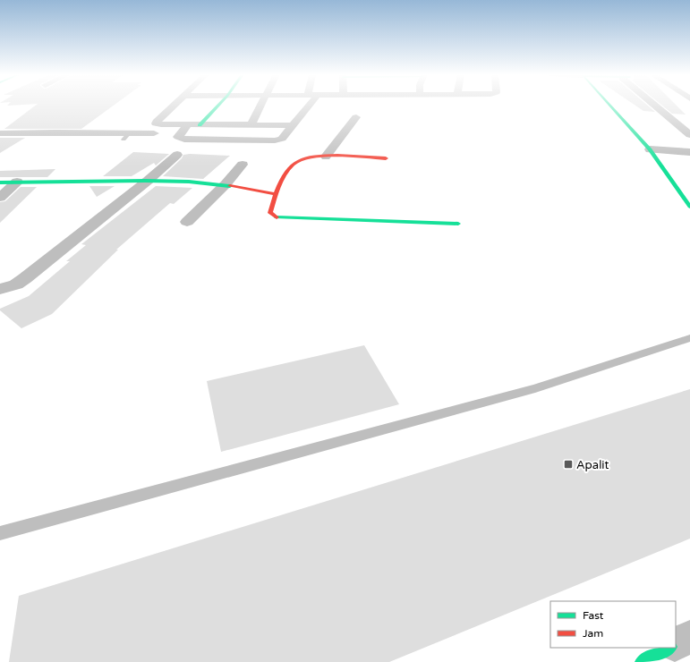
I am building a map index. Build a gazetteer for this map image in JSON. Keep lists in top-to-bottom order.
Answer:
{
  "places": {
    "transit": ["Apalit"]
  },
  "legend": ["Fast", "Jam"]
}
